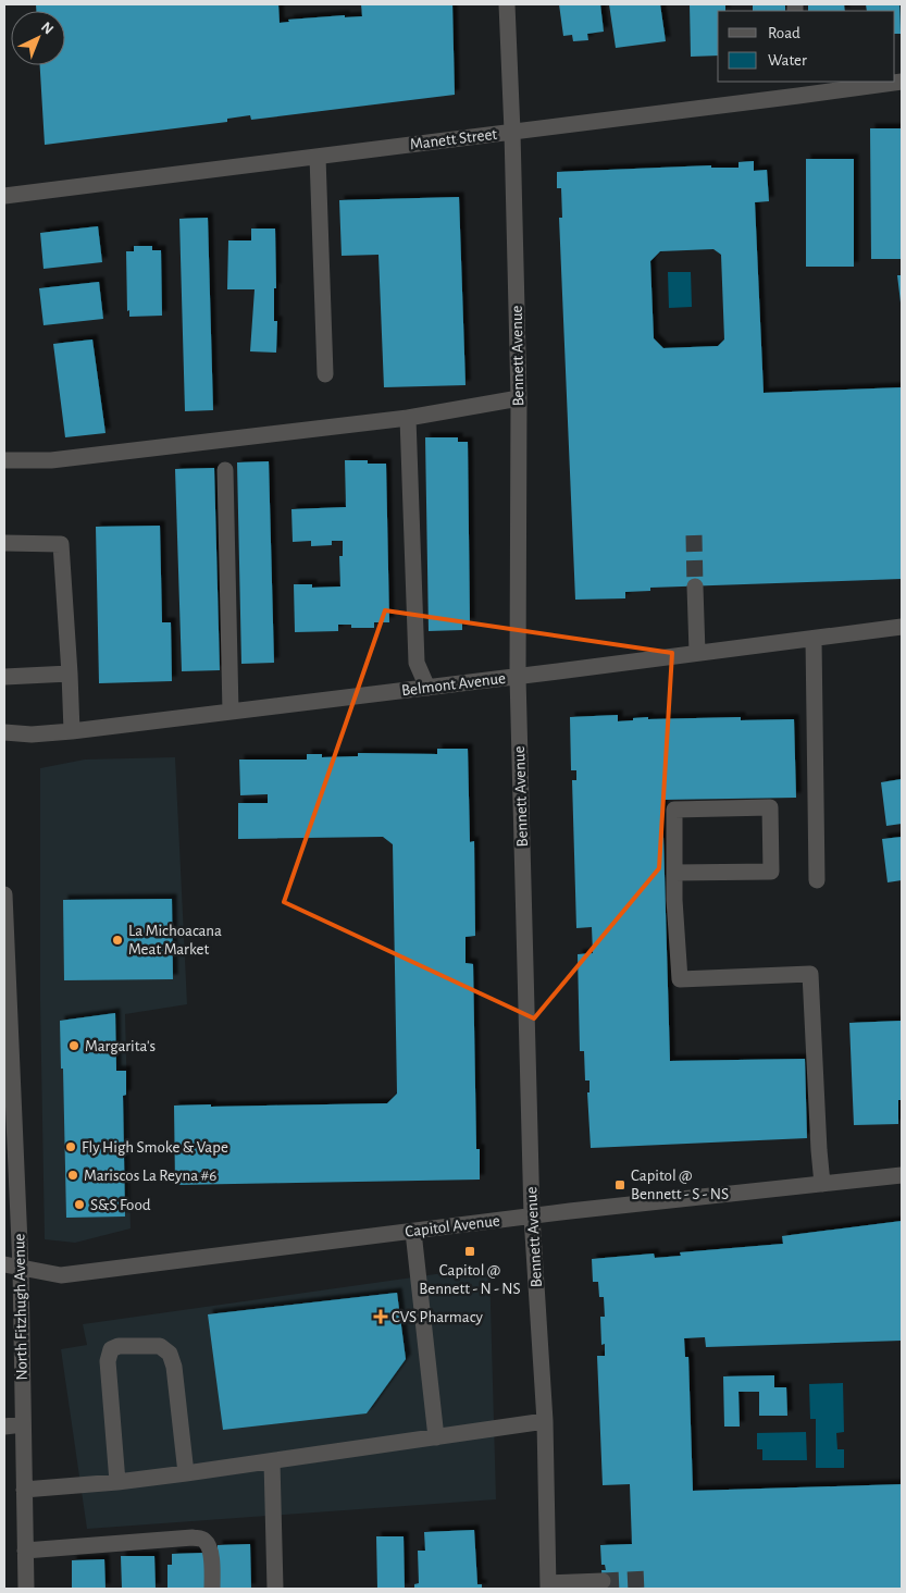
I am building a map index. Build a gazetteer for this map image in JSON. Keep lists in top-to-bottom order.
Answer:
{
  "streets": {
    "street": [
      "Manett Street",
      "Bennett Avenue",
      "Belmont Avenue",
      "Capitol Avenue",
      "North Fitzhugh Avenue"
    ]
  },
  "crossings": [
    ["Manett Street", "Bennett Avenue"],
    ["Bennett Avenue", "Belmont Avenue"],
    ["Bennett Avenue", "Capitol Avenue"],
    ["Capitol Avenue", "North Fitzhugh Avenue"]
  ],
  "places": {
    "other": [
      "La Michoacana Meat Market",
      "Margarita's",
      "Fly High Smoke & Vape",
      "Mariscos La Reyna #6",
      "S&S Food"
    ],
    "transit": ["Capitol @ Bennett - S - NS", "Capitol @ Bennett - N - NS"],
    "health": ["CVS Pharmacy"]
  },
  "legend": ["Road", "Water"],
  "north": "top right"
}
